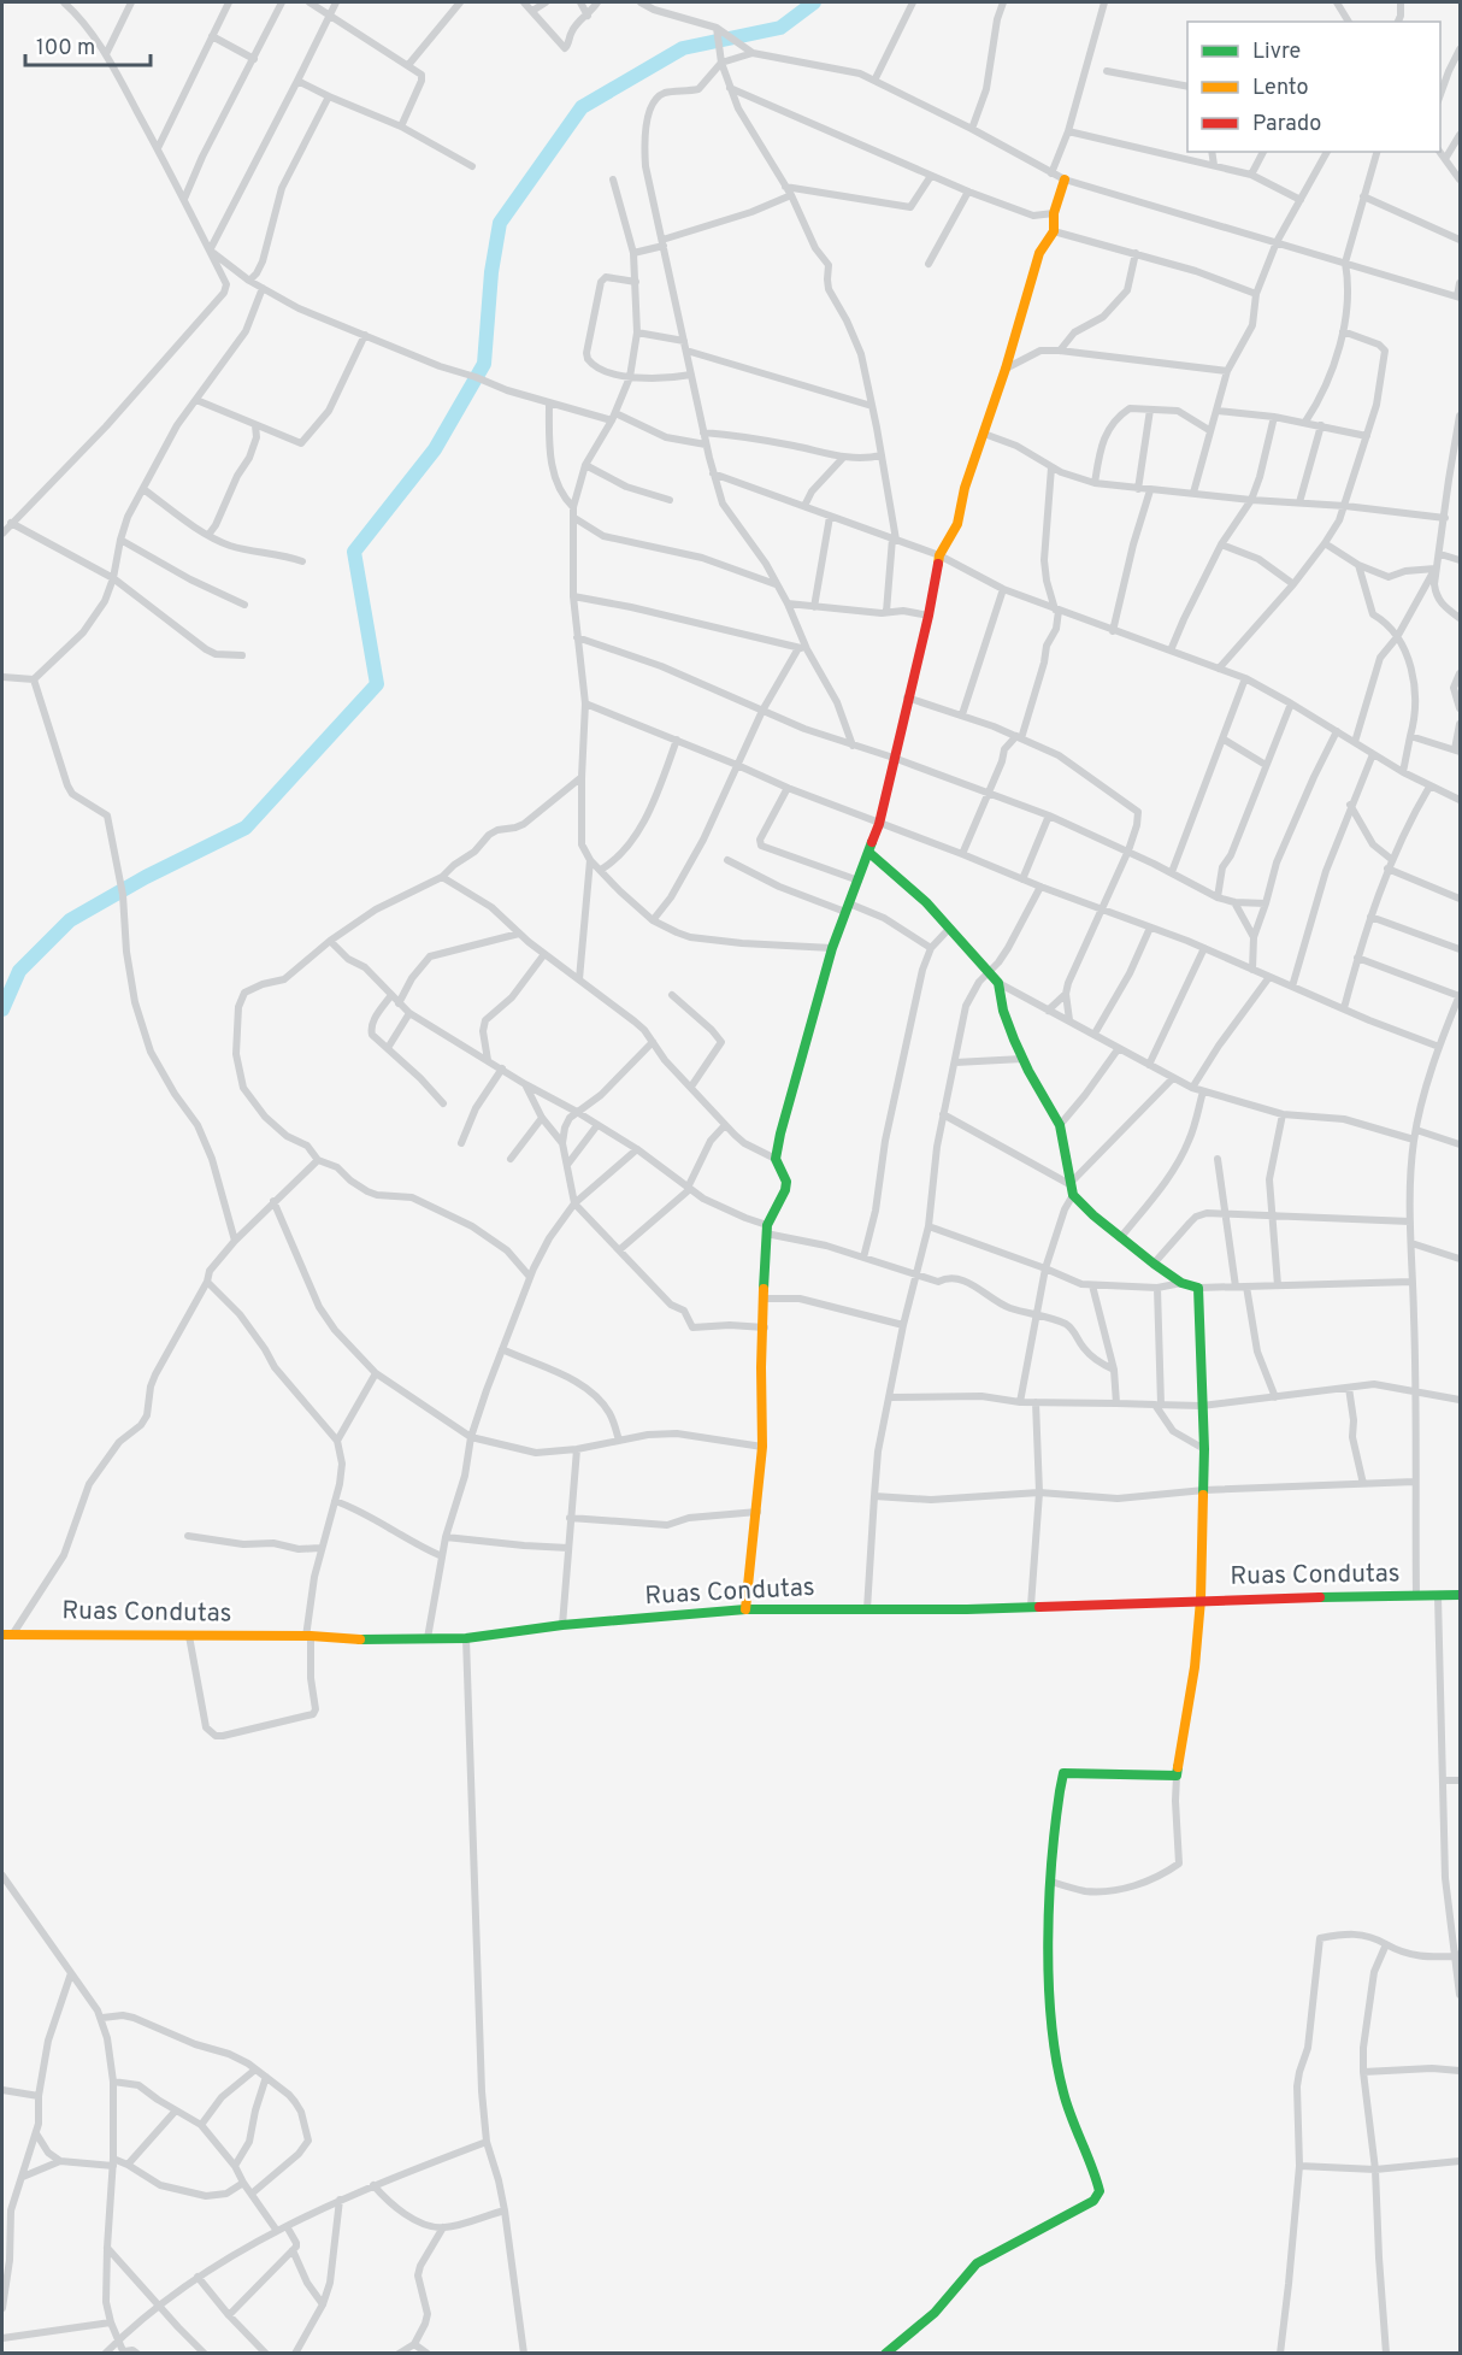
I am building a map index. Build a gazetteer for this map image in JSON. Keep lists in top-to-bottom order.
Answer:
{
  "streets": {
    "street": ["Ruas Condutas"]
  },
  "legend": ["Livre", "Lento", "Parado"],
  "scale_bar": "100 m"
}
